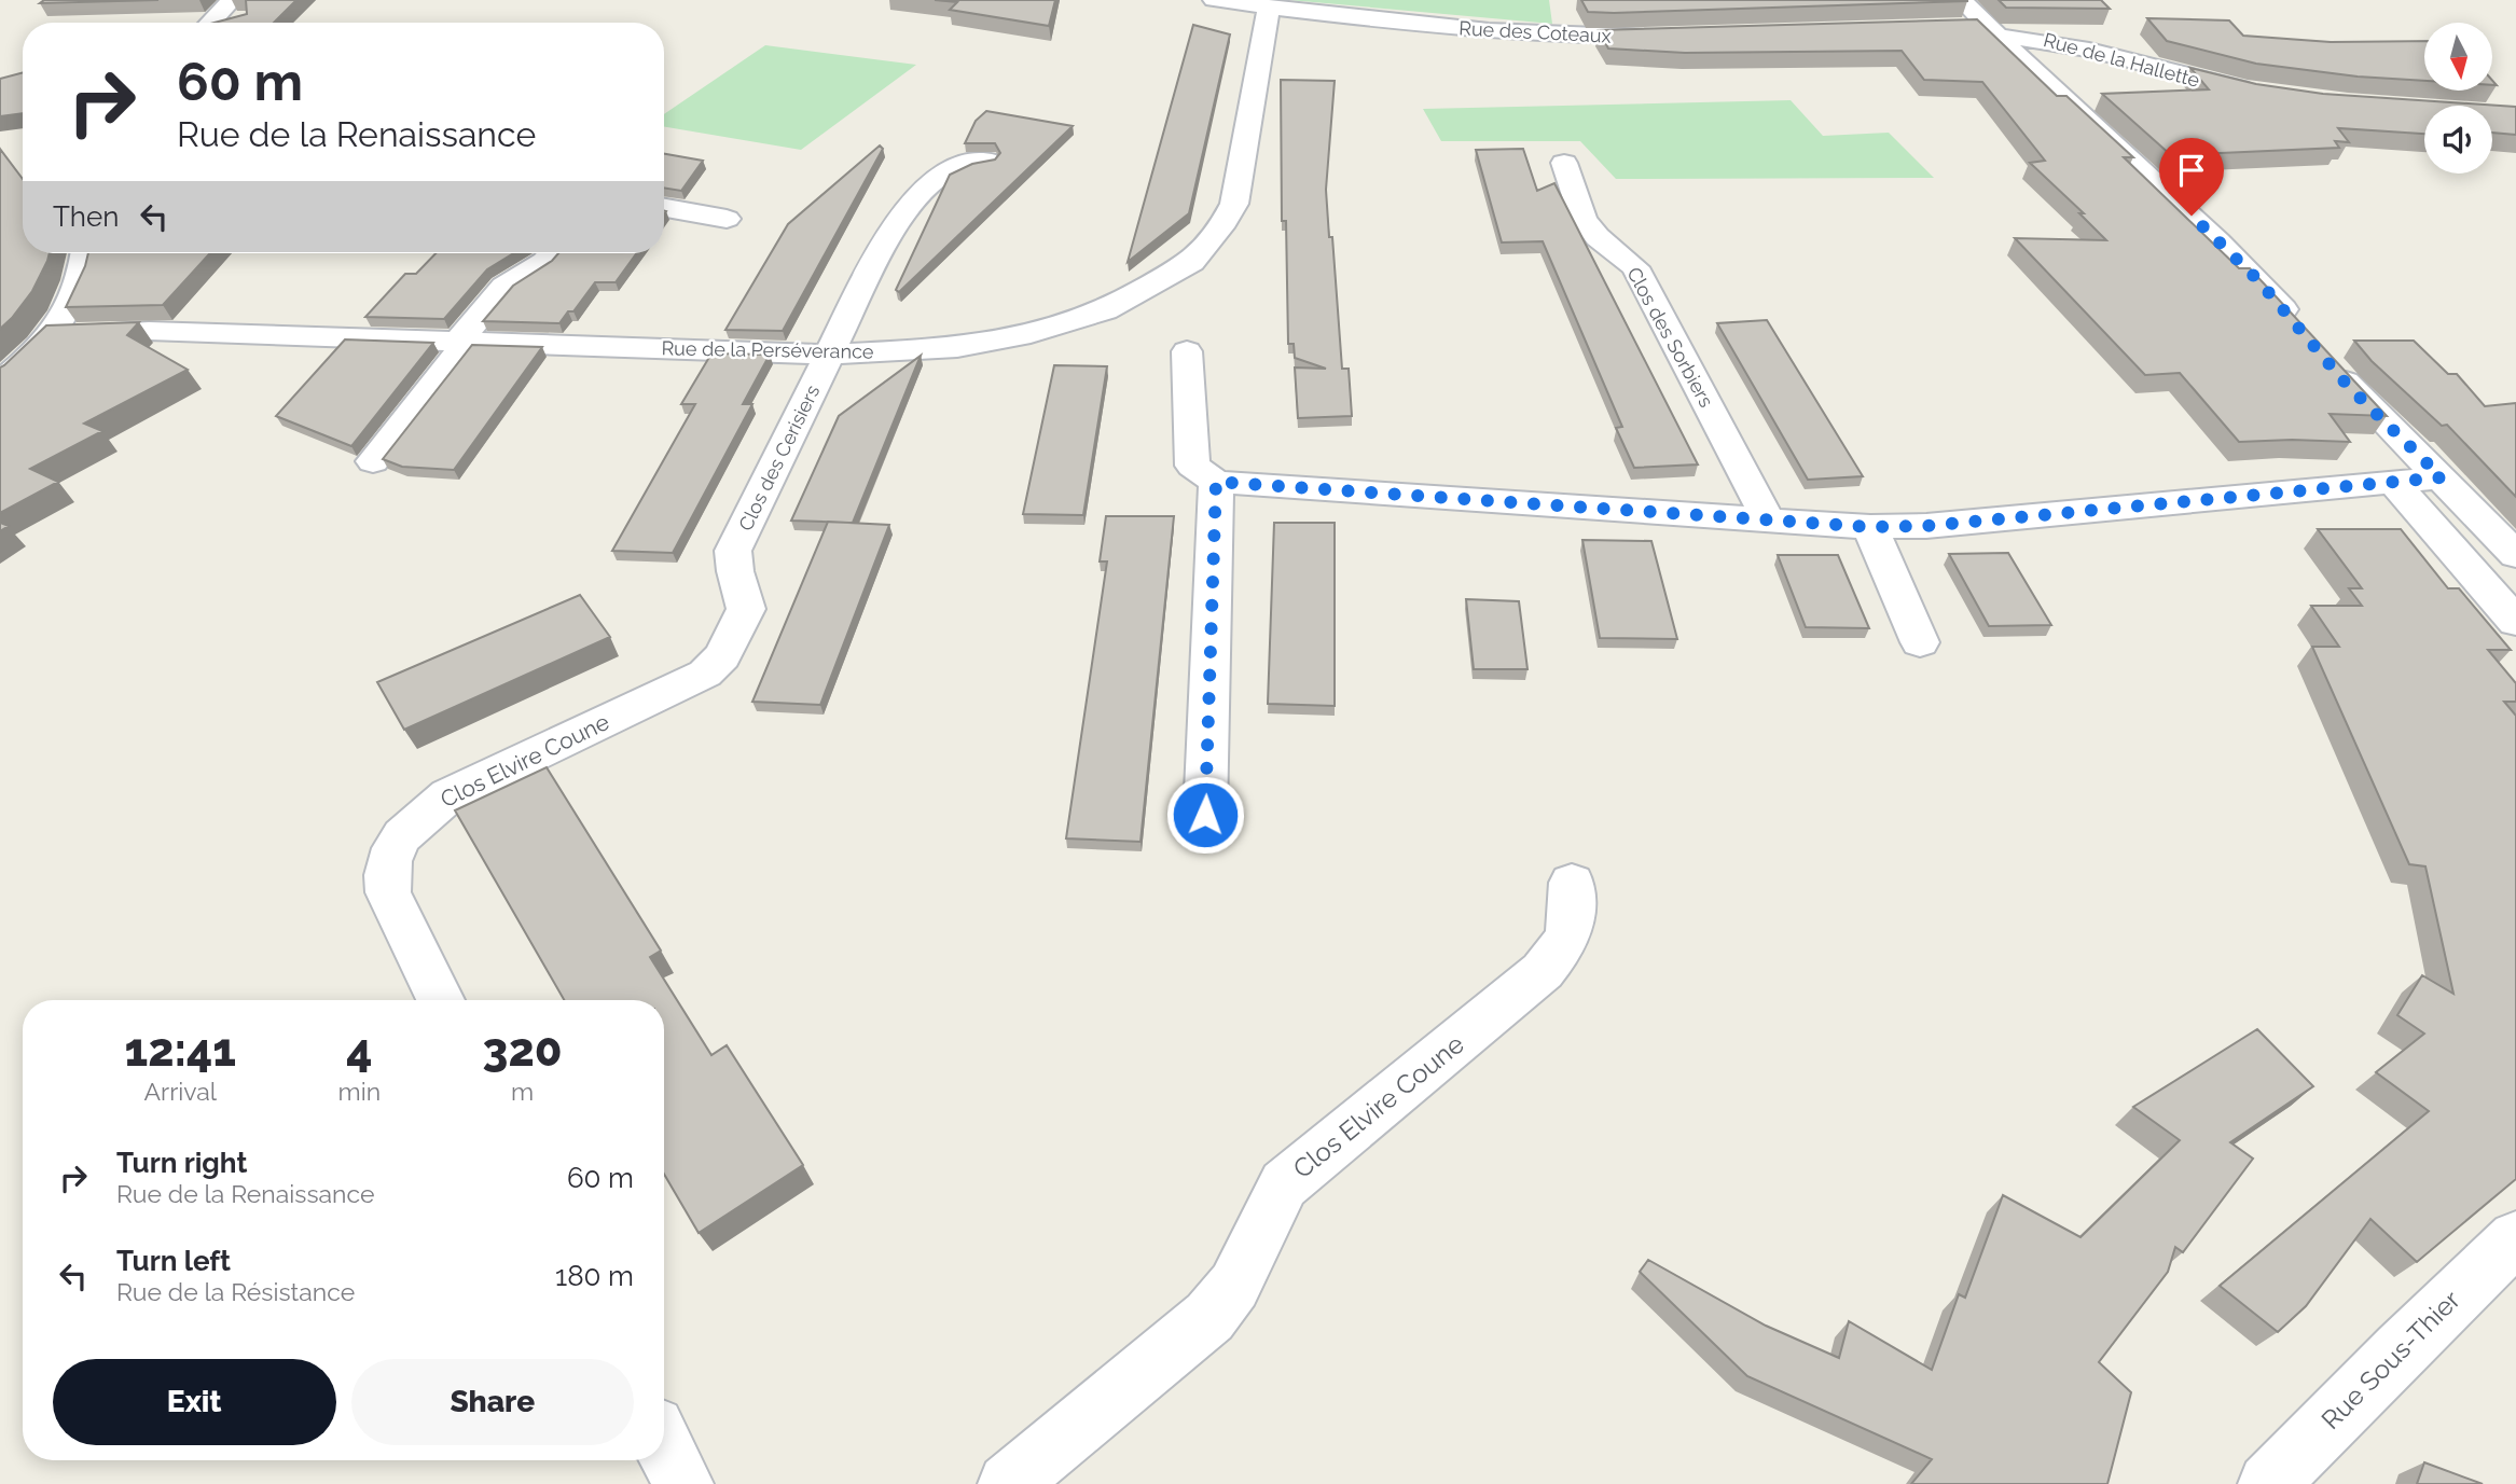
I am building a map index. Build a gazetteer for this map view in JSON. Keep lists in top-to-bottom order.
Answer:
{
  "streets": {
    "street": [
      "Rue des Coteaux",
      "Rue de la Hallette",
      "Clos des Sorbiers",
      "Rue de la Perséverance",
      "Clos des Cerisiers",
      "Clos Elvire Coune",
      "Rue Sous-Thier"
    ]
  },
  "crossings": [
    ["Rue des Coteaux", "Rue de la Perséverance"],
    ["Rue de la Perséverance", "Clos des Cerisiers"],
    ["Clos des Cerisiers", "Clos Elvire Coune"]
  ],
  "north": "bottom",
  "page": {
    "turn": ["60 m", "Rue de la Renaissance"],
    "then": "Then",
    "eta": [
      "12:41",
      "Arrival",
      "4",
      "min",
      "320",
      "m"
    ],
    "list": [
      {
        "name": "Turn right",
        "note": "Rue de la Renaissance",
        "value": "60 m"
      },
      {
        "name": "Turn left",
        "note": "Rue de la Résistance",
        "value": "180 m"
      }
    ],
    "buttons": ["Exit", "Share"]
  }
}
